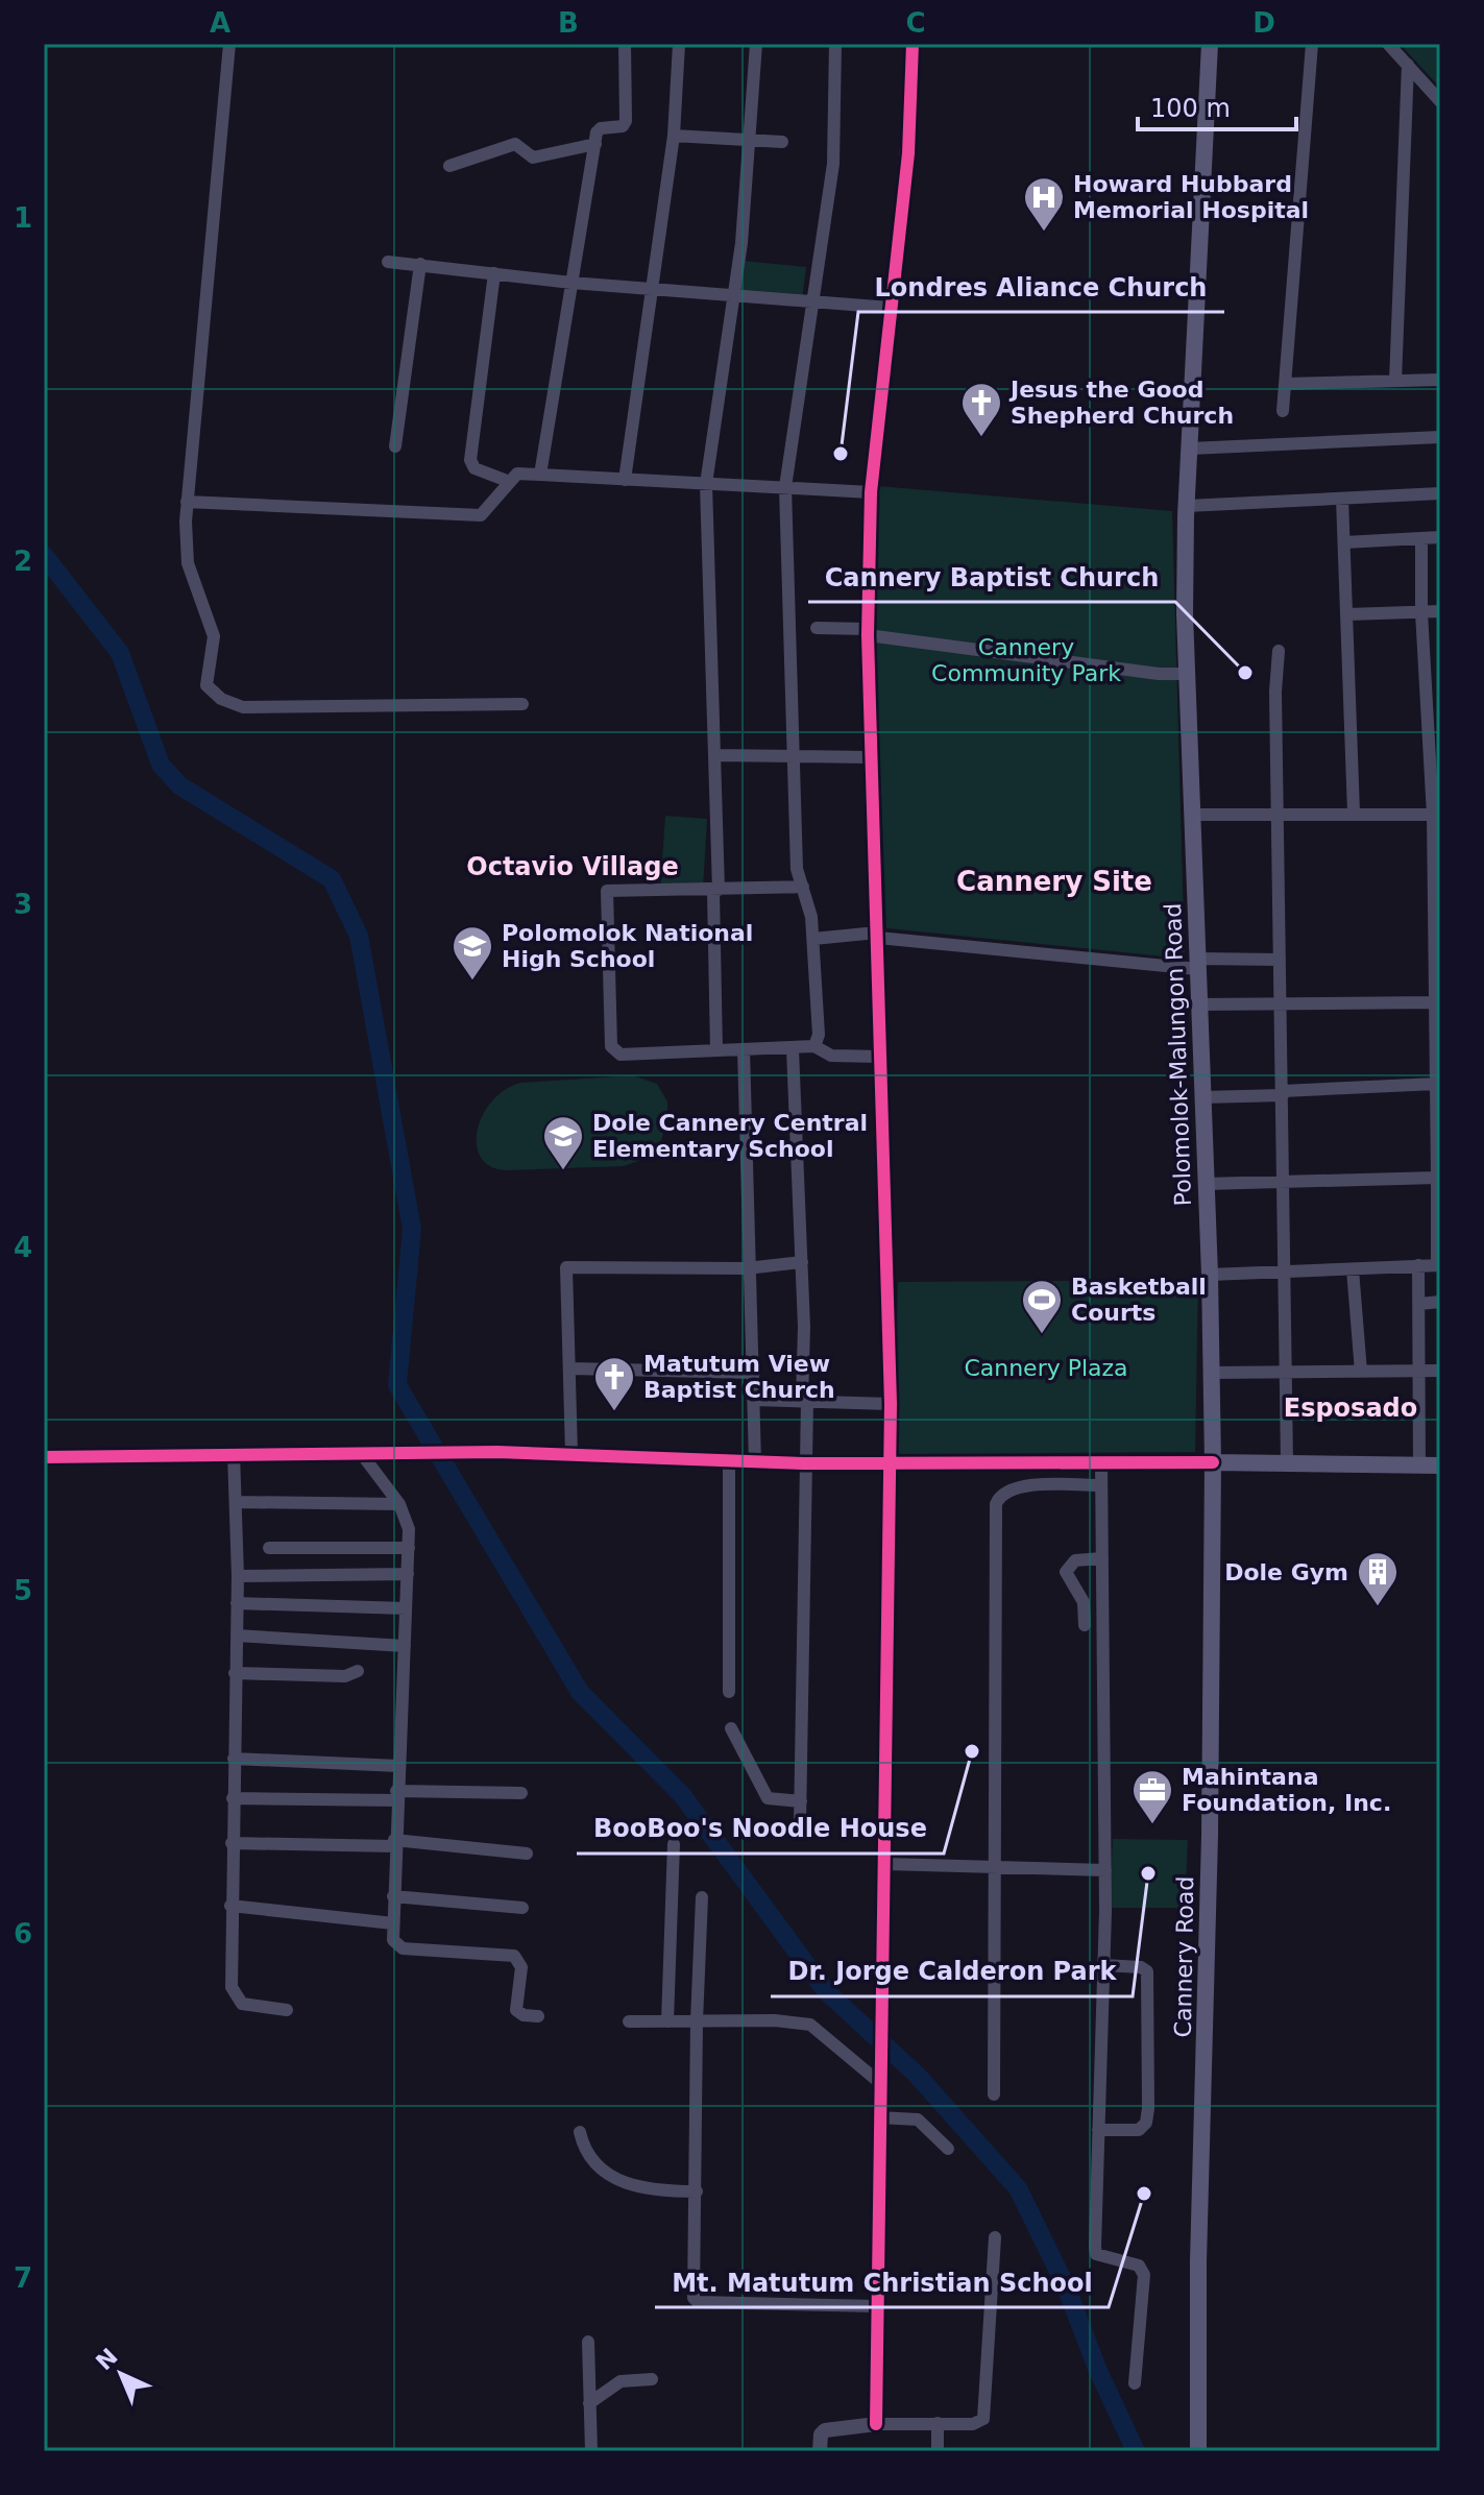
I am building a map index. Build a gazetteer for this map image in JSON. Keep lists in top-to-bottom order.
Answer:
{
  "streets": {
    "main road": ["Polomolok-Malungon Road", "Cannery Road"]
  },
  "crossings": [
    ["Polomolok-Malungon Road", "Cannery Road"]
  ],
  "districts": ["Octavio Village", "Cannery Site", "Esposado"],
  "parks": ["Cannery Community Park", "Cannery Plaza"],
  "places": {
    "hospital": ["Howard Hubbard Memorial Hospital"],
    "church": ["Jesus the Good Shepherd Church", "Matutum View Baptist Church"],
    "other": [
      "Londres Aliance Church",
      "Cannery Baptist Church",
      "BooBoo's Noodle House",
      "Dr. Jorge Calderon Park",
      "Mt. Matutum Christian School"
    ],
    "school or university": ["Polomolok National High School", "Dole Cannery Central Elementary School"],
    "sports": ["Basketball Courts"],
    "building": ["Dole Gym"],
    "office": ["Mahintana Foundation, Inc."]
  },
  "scale_bar": "100 m",
  "north": "top left",
  "grid": {
    "columns": [
      "A",
      "B",
      "C",
      "D"
    ],
    "rows": [
      "1",
      "2",
      "3",
      "4",
      "5",
      "6",
      "7"
    ]
  }
}
